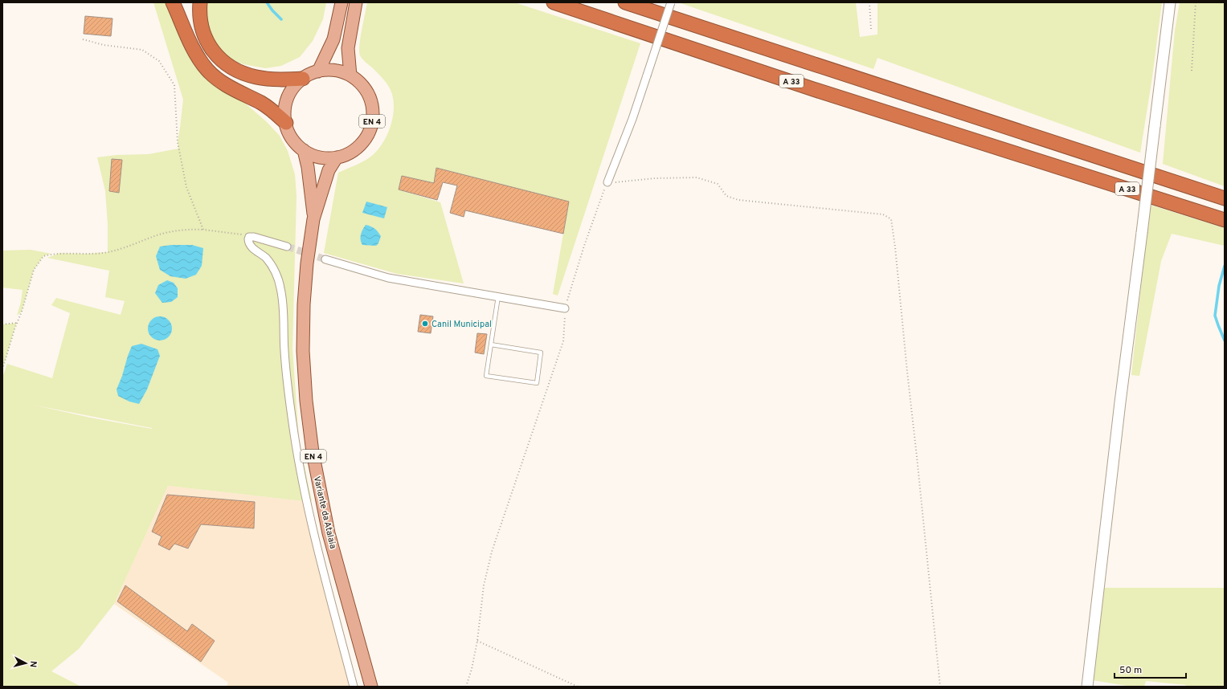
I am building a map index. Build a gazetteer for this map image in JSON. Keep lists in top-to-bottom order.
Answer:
{
  "streets": {
    "highway": ["A 33"],
    "main road": ["EN 4", "Variante da Atalaia"]
  },
  "places": ["Canil Municipal"],
  "scale_bar": "50 m",
  "north": "right"
}
